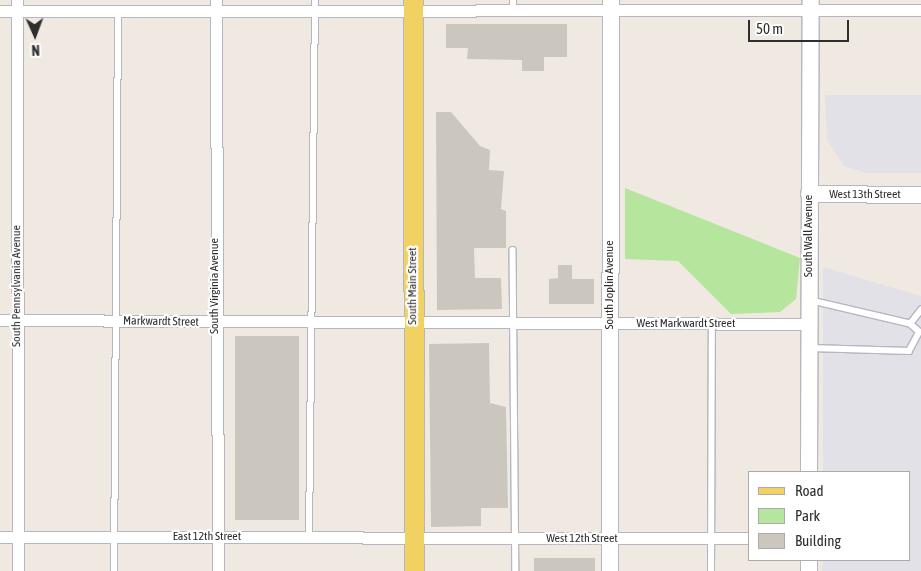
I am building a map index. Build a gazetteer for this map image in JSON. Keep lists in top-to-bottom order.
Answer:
{
  "streets": {
    "main road": ["South Main Street"],
    "street": [
      "West 13th Street",
      "South Wall Avenue",
      "South Joplin Avenue",
      "South Pennsylvania Avenue",
      "South Virginia Avenue",
      "Markwardt Street",
      "West Markwardt Street",
      "East 12th Street",
      "West 12th Street"
    ]
  },
  "crossings": [
    ["West 13th Street", "South Wall Avenue"],
    ["South Wall Avenue", "West Markwardt Street"],
    ["South Joplin Avenue", "West Markwardt Street"],
    ["South Joplin Avenue", "West 12th Street"],
    ["South Pennsylvania Avenue", "Markwardt Street"],
    ["South Pennsylvania Avenue", "East 12th Street"],
    ["South Virginia Avenue", "Markwardt Street"],
    ["South Virginia Avenue", "East 12th Street"],
    ["South Main Street", "Markwardt Street"],
    ["South Main Street", "West Markwardt Street"],
    ["South Main Street", "East 12th Street"],
    ["South Main Street", "West 12th Street"],
    ["Markwardt Street", "West Markwardt Street"],
    ["East 12th Street", "West 12th Street"]
  ],
  "legend": ["Road", "Park", "Building"],
  "scale_bar": "50 m",
  "north": "bottom"
}
